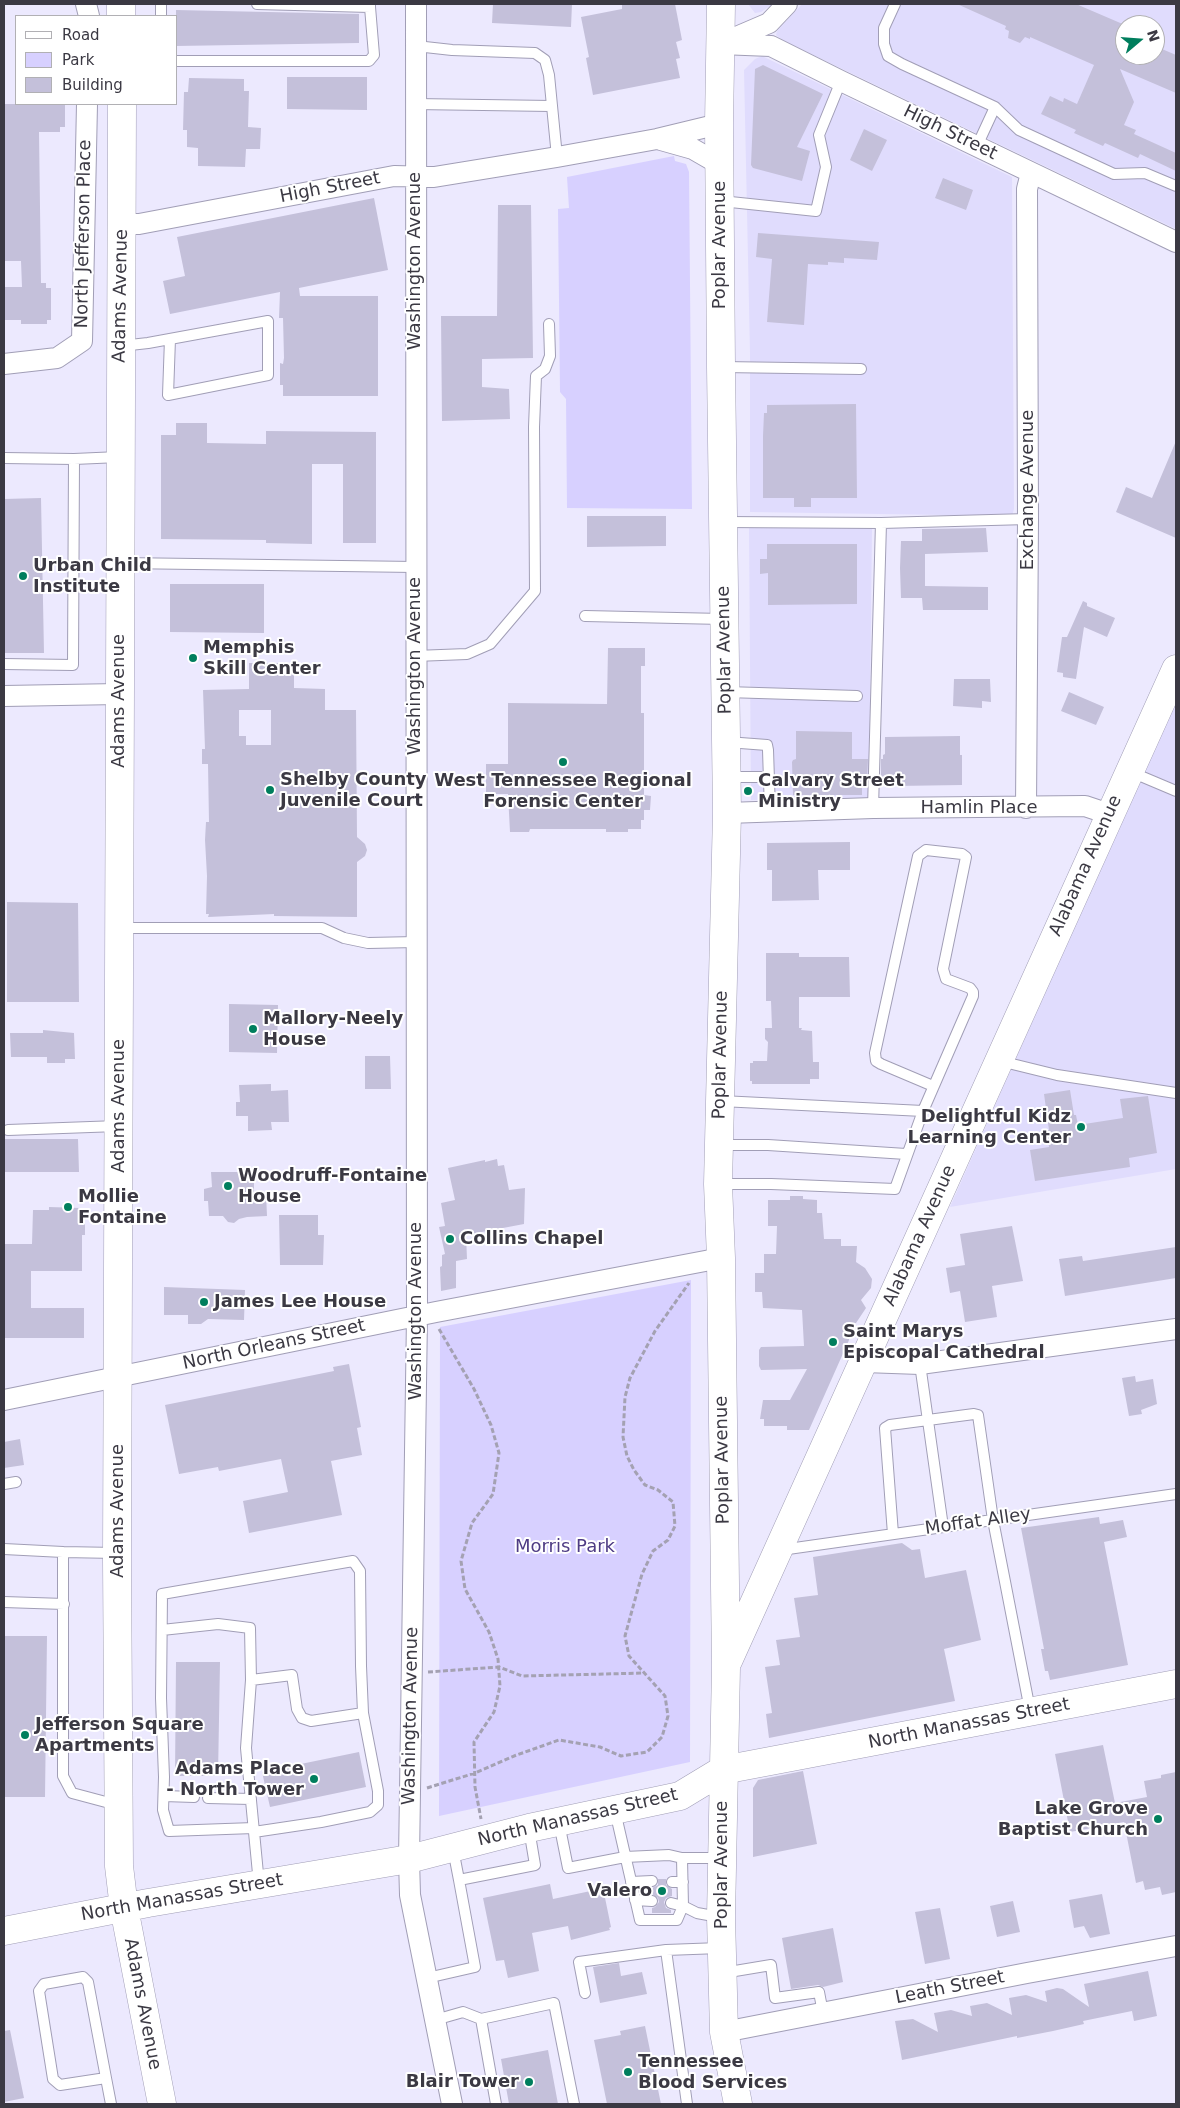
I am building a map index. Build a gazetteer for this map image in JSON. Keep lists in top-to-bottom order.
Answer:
{
  "streets": {
    "street": [
      "High Street",
      "North Jefferson Place",
      "Poplar Avenue",
      "Washington Avenue",
      "Adams Avenue",
      "Exchange Avenue",
      "Hamlin Place",
      "Alabama Avenue",
      "North Orleans Street",
      "North Manassas Street",
      "Leath Street"
    ],
    "lane": ["Moffat Alley"]
  },
  "crossings": [
    ["High Street", "Poplar Avenue"],
    ["High Street", "Washington Avenue"],
    ["High Street", "Adams Avenue"],
    ["High Street", "Exchange Avenue"],
    ["Poplar Avenue", "Hamlin Place"],
    ["Poplar Avenue", "Alabama Avenue"],
    ["Poplar Avenue", "North Orleans Street"],
    ["Poplar Avenue", "North Manassas Street"],
    ["Poplar Avenue", "Leath Street"],
    ["Washington Avenue", "North Orleans Street"],
    ["Washington Avenue", "North Manassas Street"],
    ["Adams Avenue", "North Orleans Street"],
    ["Adams Avenue", "North Manassas Street"],
    ["Exchange Avenue", "Hamlin Place"],
    ["Hamlin Place", "Alabama Avenue"],
    ["Alabama Avenue", "Moffat Alley"]
  ],
  "parks": ["Morris Park"],
  "places": [
    "Urban Child Institute",
    "Memphis Skill Center",
    "West Tennessee Regional Forensic Center",
    "Shelby County Juvenile Court",
    "Calvary Street Ministry",
    "Mallory-Neely House",
    "Delightful Kidz Learning Center",
    "Woodruff-Fontaine House",
    "Mollie Fontaine",
    "Collins Chapel",
    "James Lee House",
    "Saint Marys Episcopal Cathedral",
    "Jefferson Square Apartments",
    "Adams Place - North Tower",
    "Lake Grove Baptist Church",
    "Valero",
    "Tennessee Blood Services",
    "Blair Tower"
  ],
  "legend": ["Road", "Park", "Building"],
  "north": "right"
}
